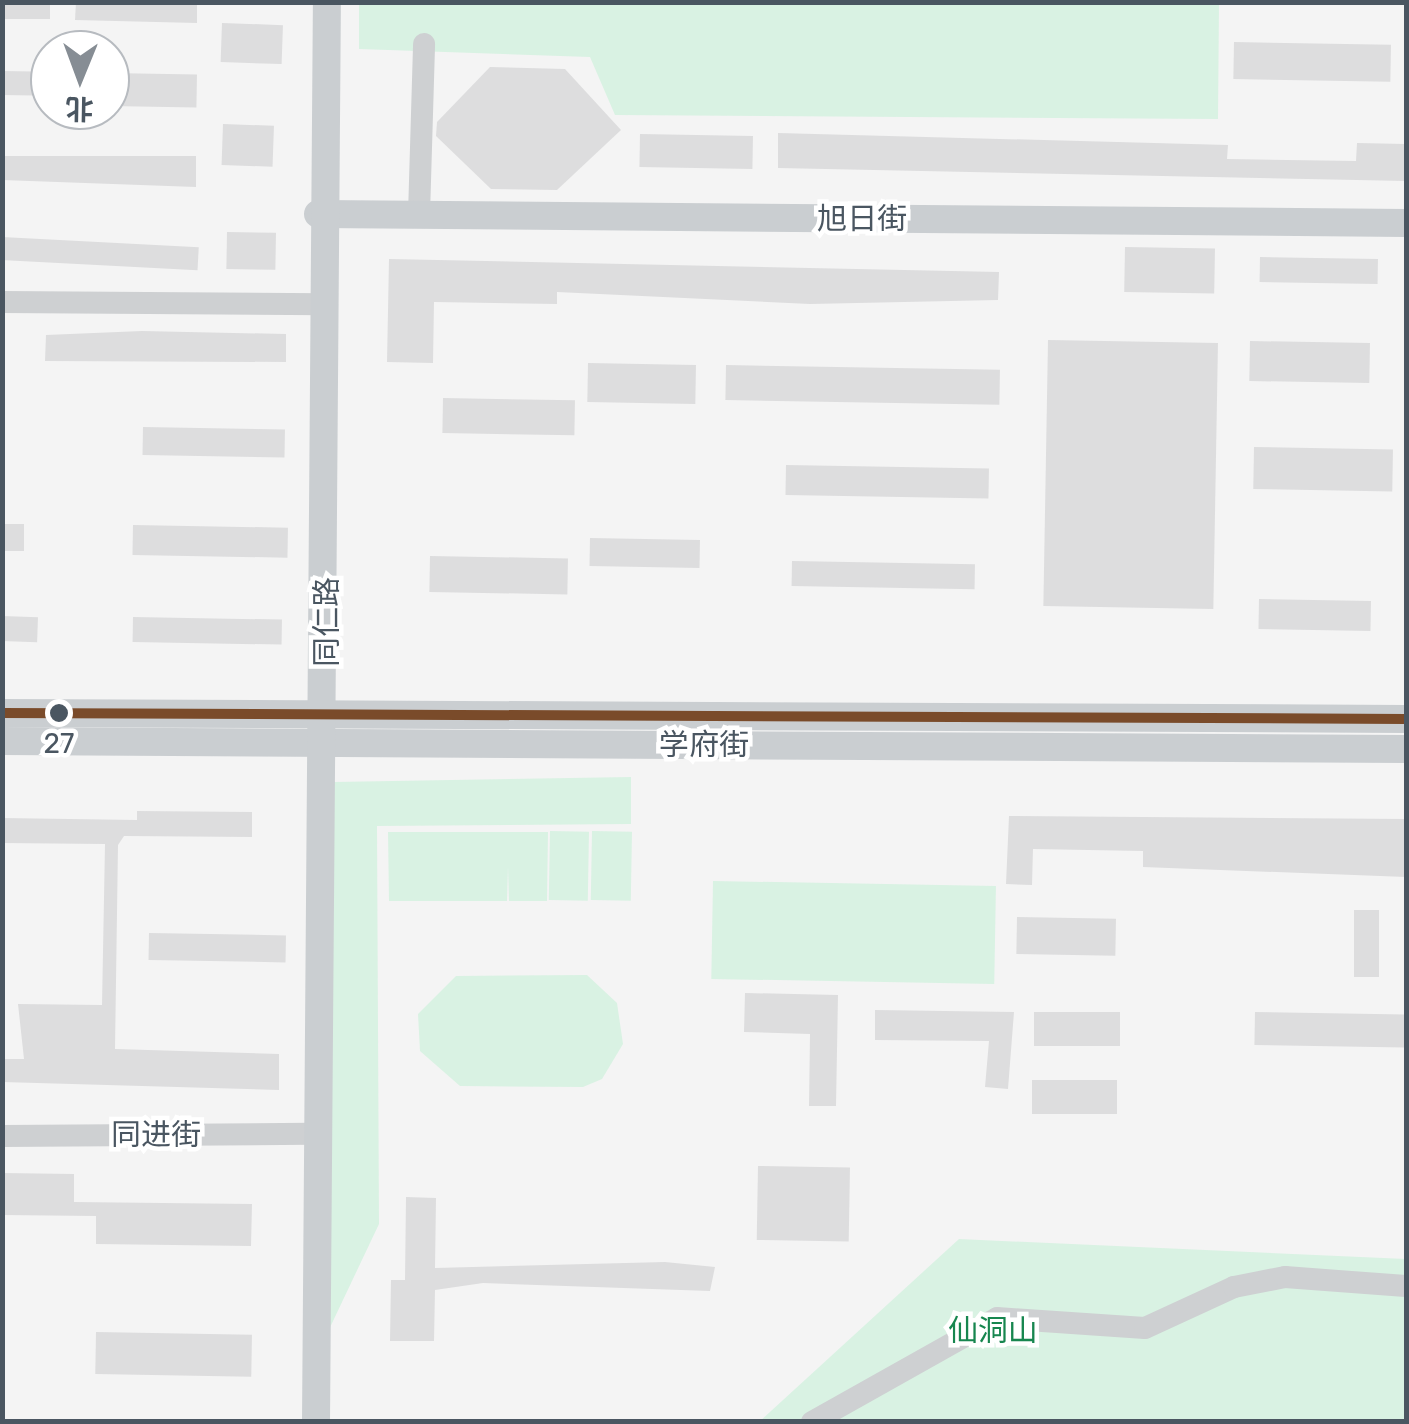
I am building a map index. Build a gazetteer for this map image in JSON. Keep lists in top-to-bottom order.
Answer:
{
  "streets": {
    "main road": ["旭日街", "同仁路", "学府街"],
    "street": ["同进街"]
  },
  "crossings": [
    ["旭日街", "同仁路"],
    ["同仁路", "学府街"],
    ["同仁路", "同进街"]
  ],
  "parks": ["仙洞山"],
  "places": ["27"],
  "north": "bottom"
}
